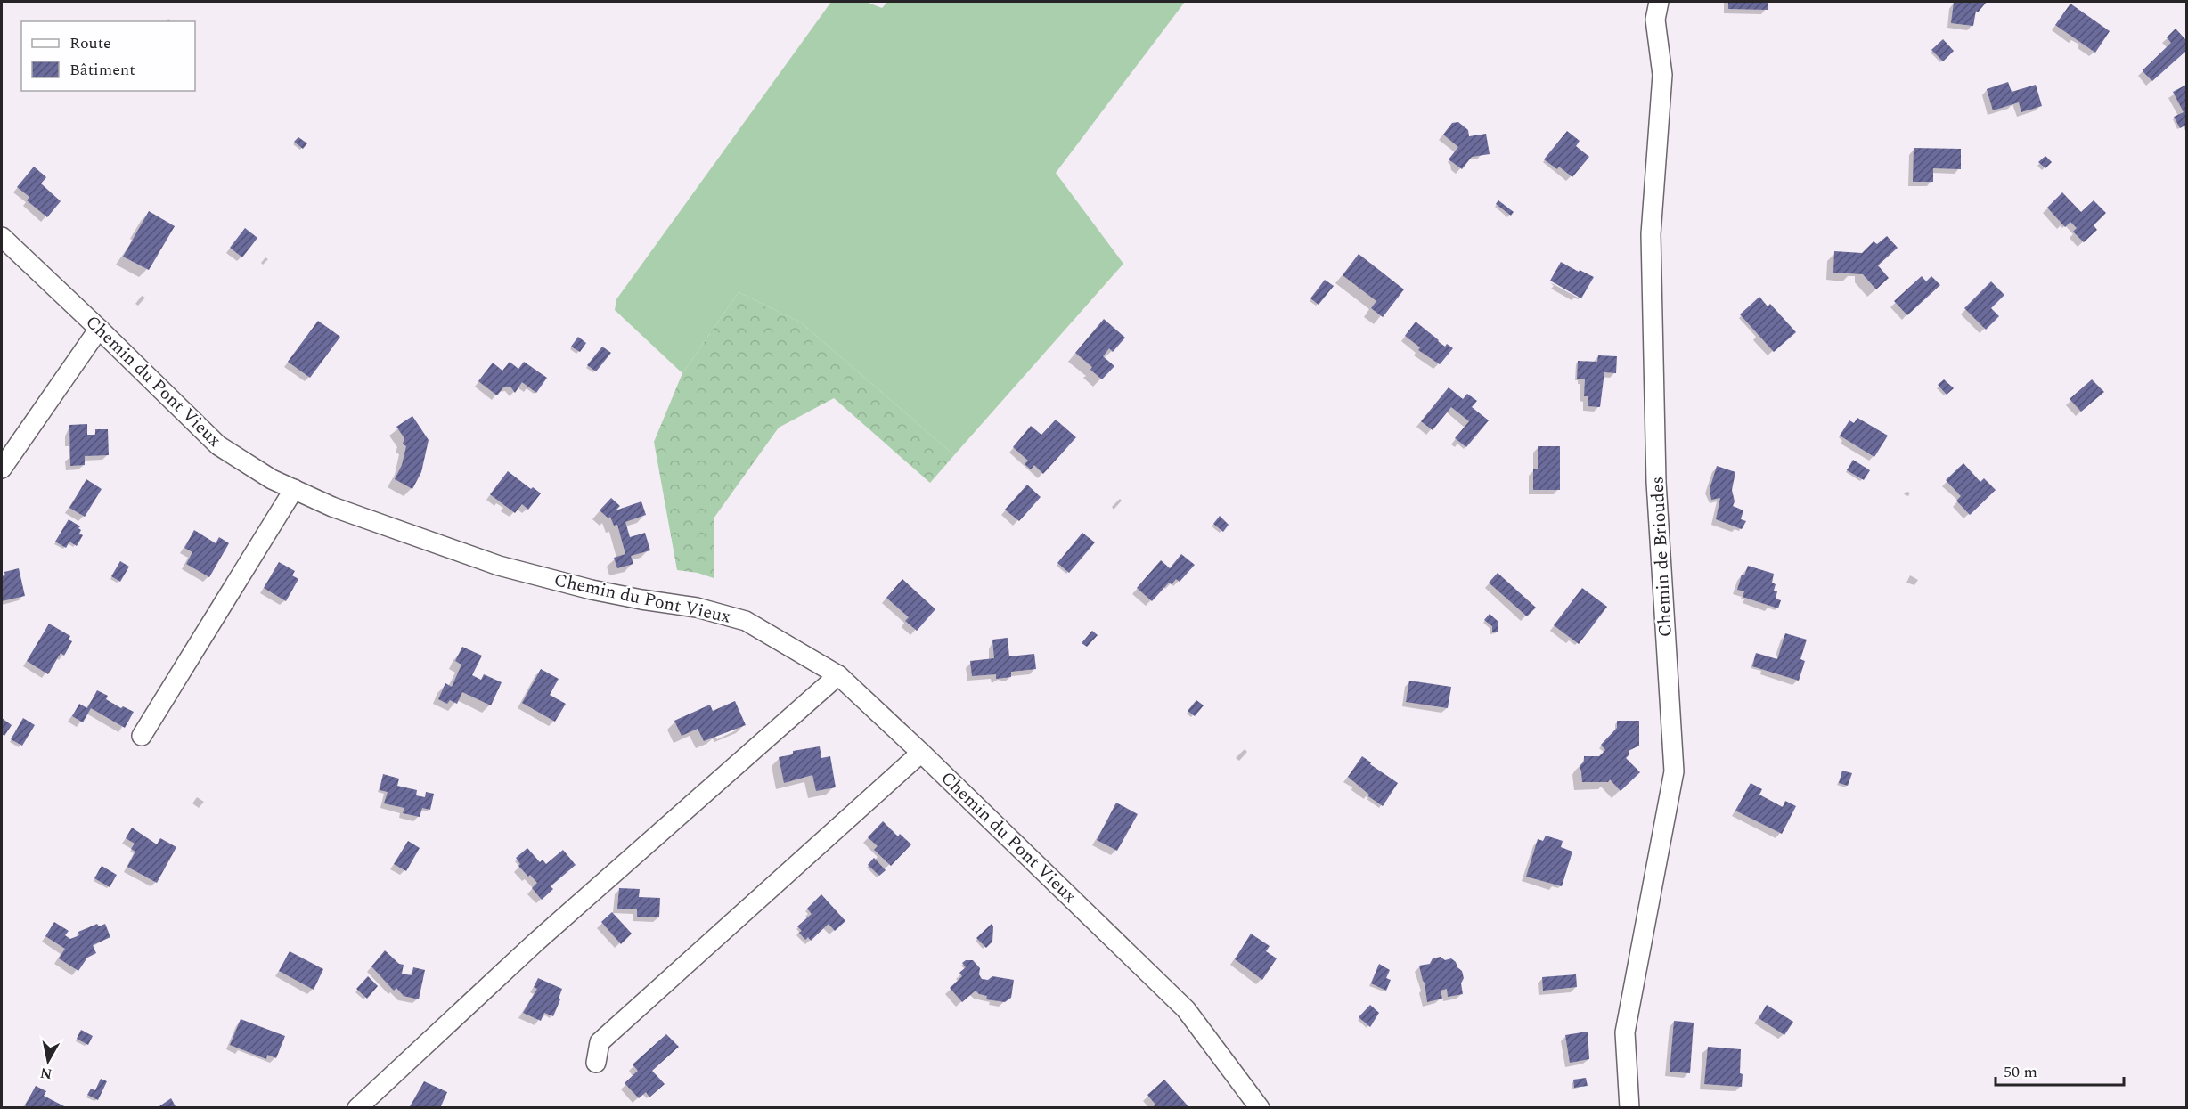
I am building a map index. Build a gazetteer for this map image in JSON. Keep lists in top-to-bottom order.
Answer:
{
  "streets": {
    "street": ["Chemin du Pont Vieux", "Chemin de Brioudes"]
  },
  "legend": ["Route", "Bâtiment"],
  "scale_bar": "50 m",
  "north": "bottom"
}
